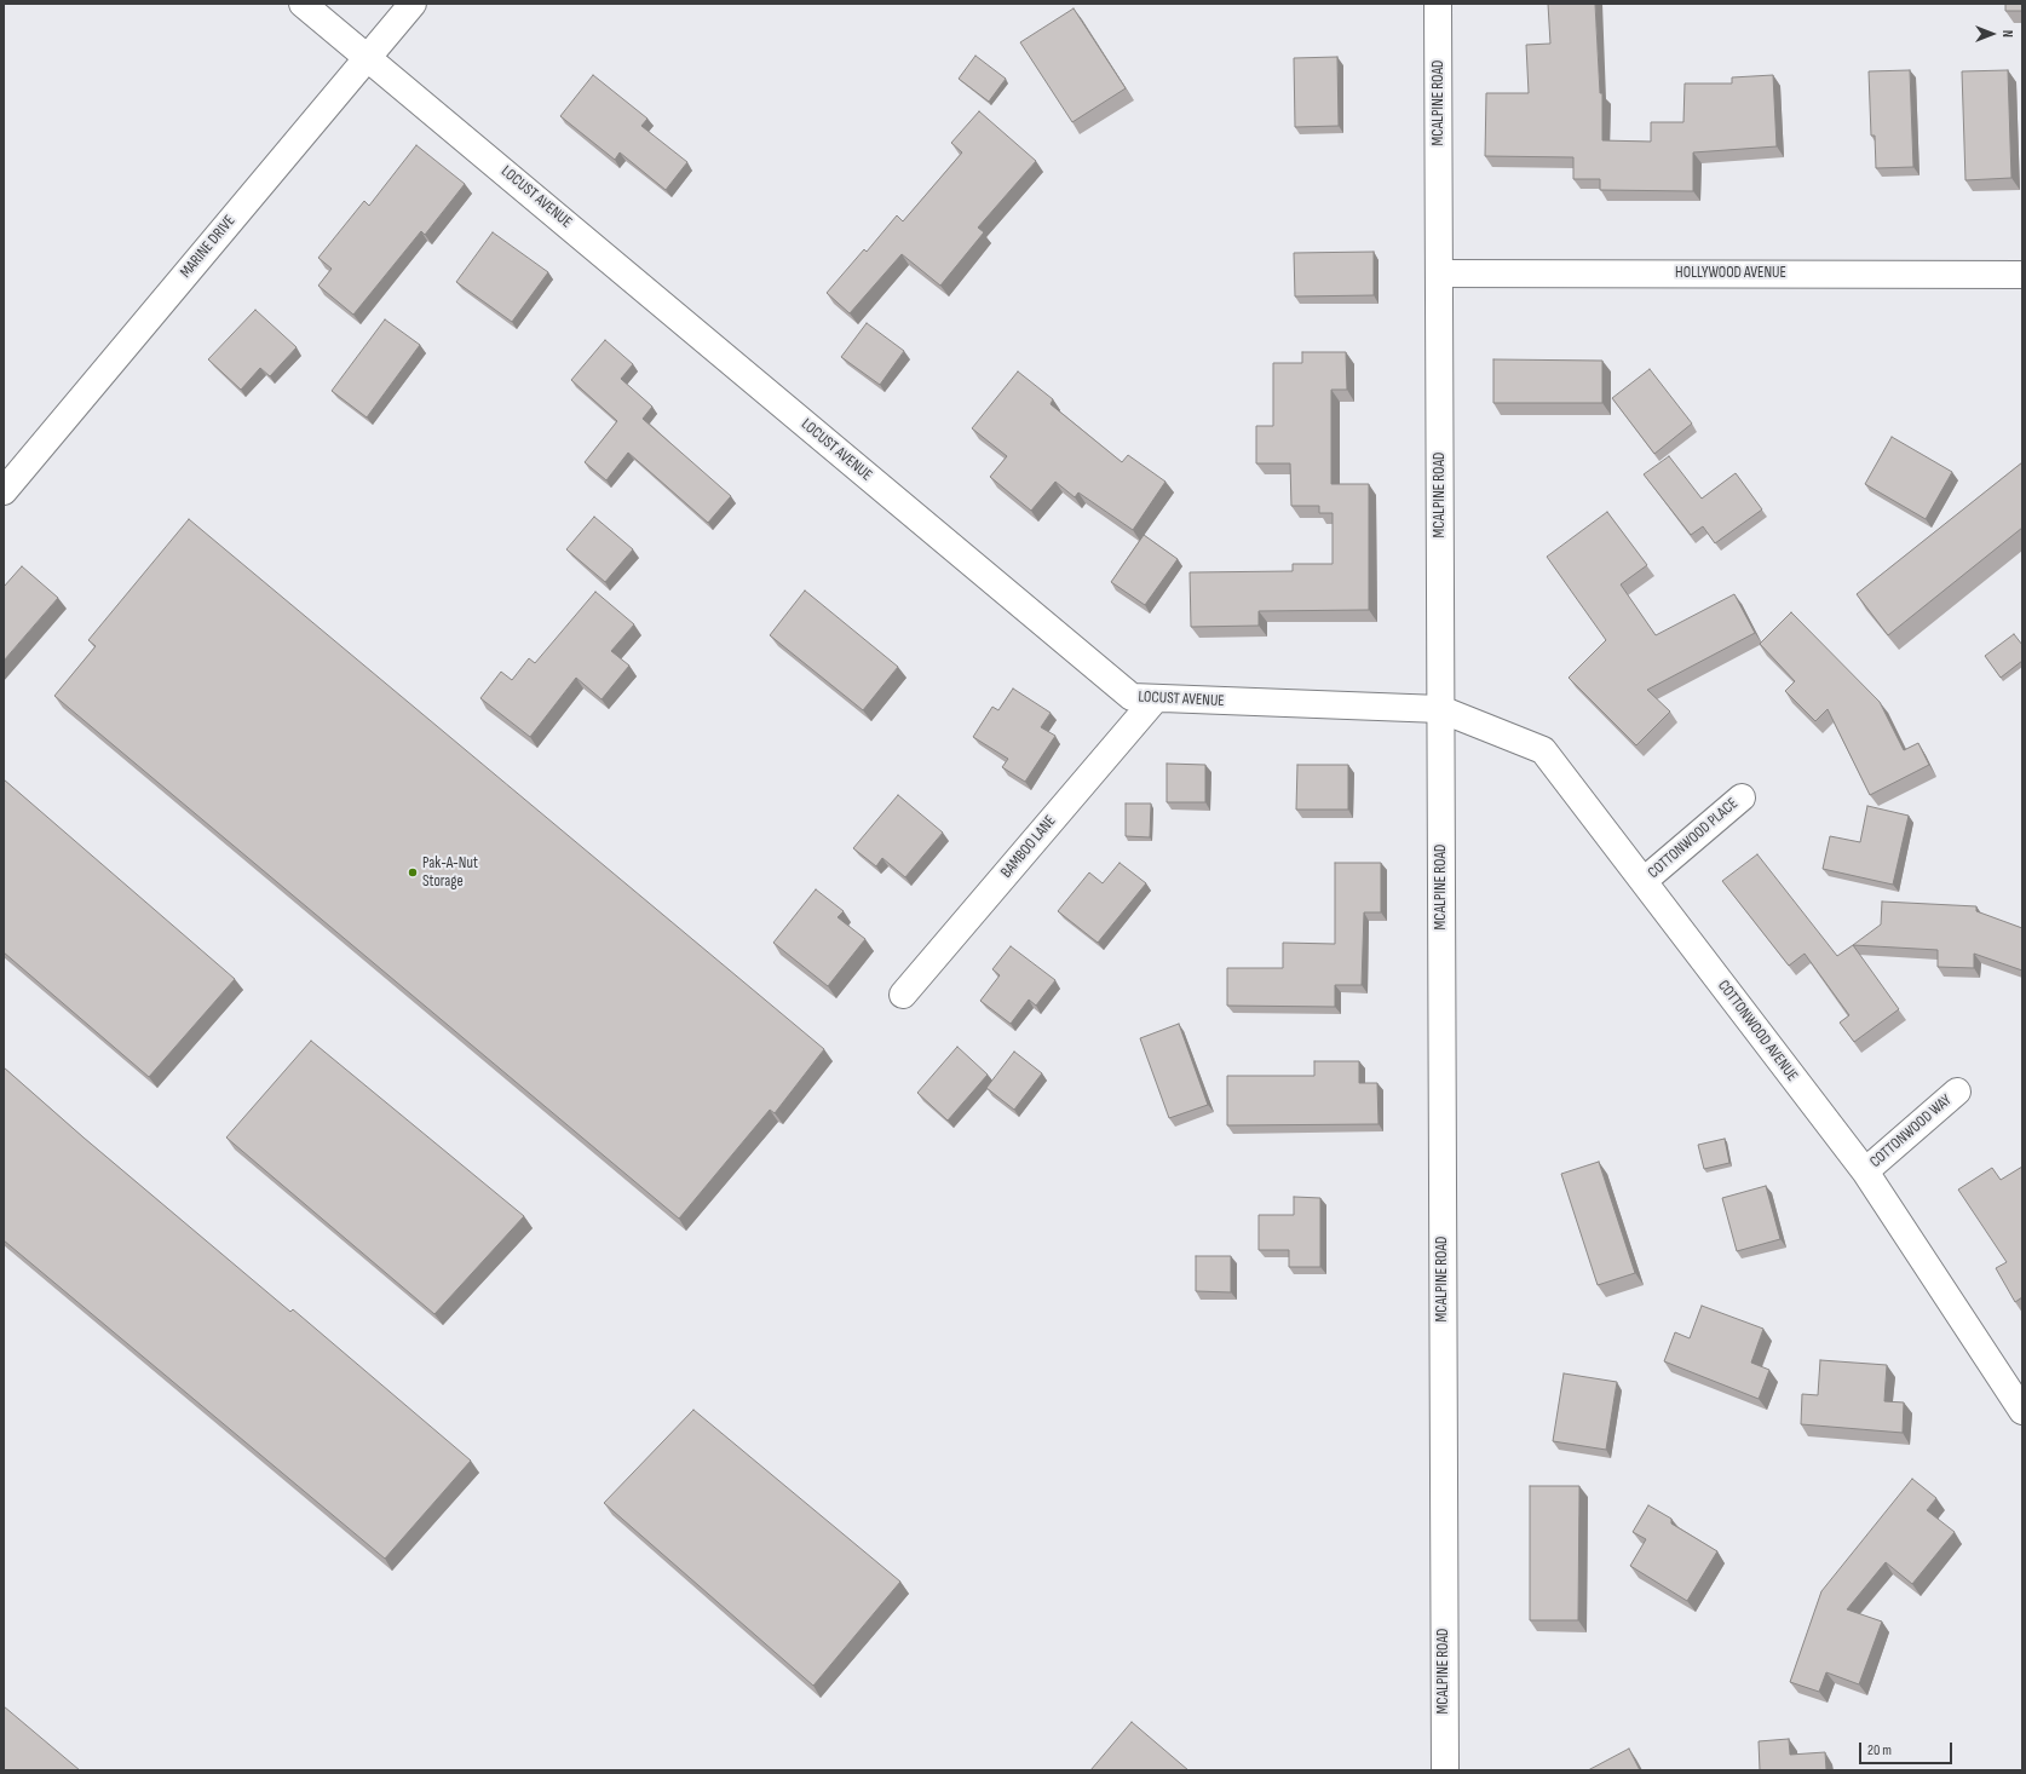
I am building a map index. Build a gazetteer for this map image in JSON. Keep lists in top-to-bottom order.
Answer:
{
  "streets": {
    "street": [
      "MCALPINE ROAD",
      "LOCUST AVENUE",
      "MARINE DRIVE",
      "HOLLYWOOD AVENUE",
      "COTTONWOOD PLACE",
      "BAMBOO LANE",
      "COTTONWOOD AVENUE",
      "COTTONWOOD WAY"
    ]
  },
  "crossings": [
    ["MCALPINE ROAD", "LOCUST AVENUE"],
    ["MCALPINE ROAD", "HOLLYWOOD AVENUE"],
    ["MCALPINE ROAD", "COTTONWOOD AVENUE"],
    ["LOCUST AVENUE", "MARINE DRIVE"],
    ["LOCUST AVENUE", "BAMBOO LANE"],
    ["LOCUST AVENUE", "COTTONWOOD AVENUE"],
    ["COTTONWOOD PLACE", "COTTONWOOD AVENUE"],
    ["COTTONWOOD AVENUE", "COTTONWOOD WAY"]
  ],
  "places": ["Pak-A-Nut Storage"],
  "scale_bar": "20 m",
  "north": "right"
}
